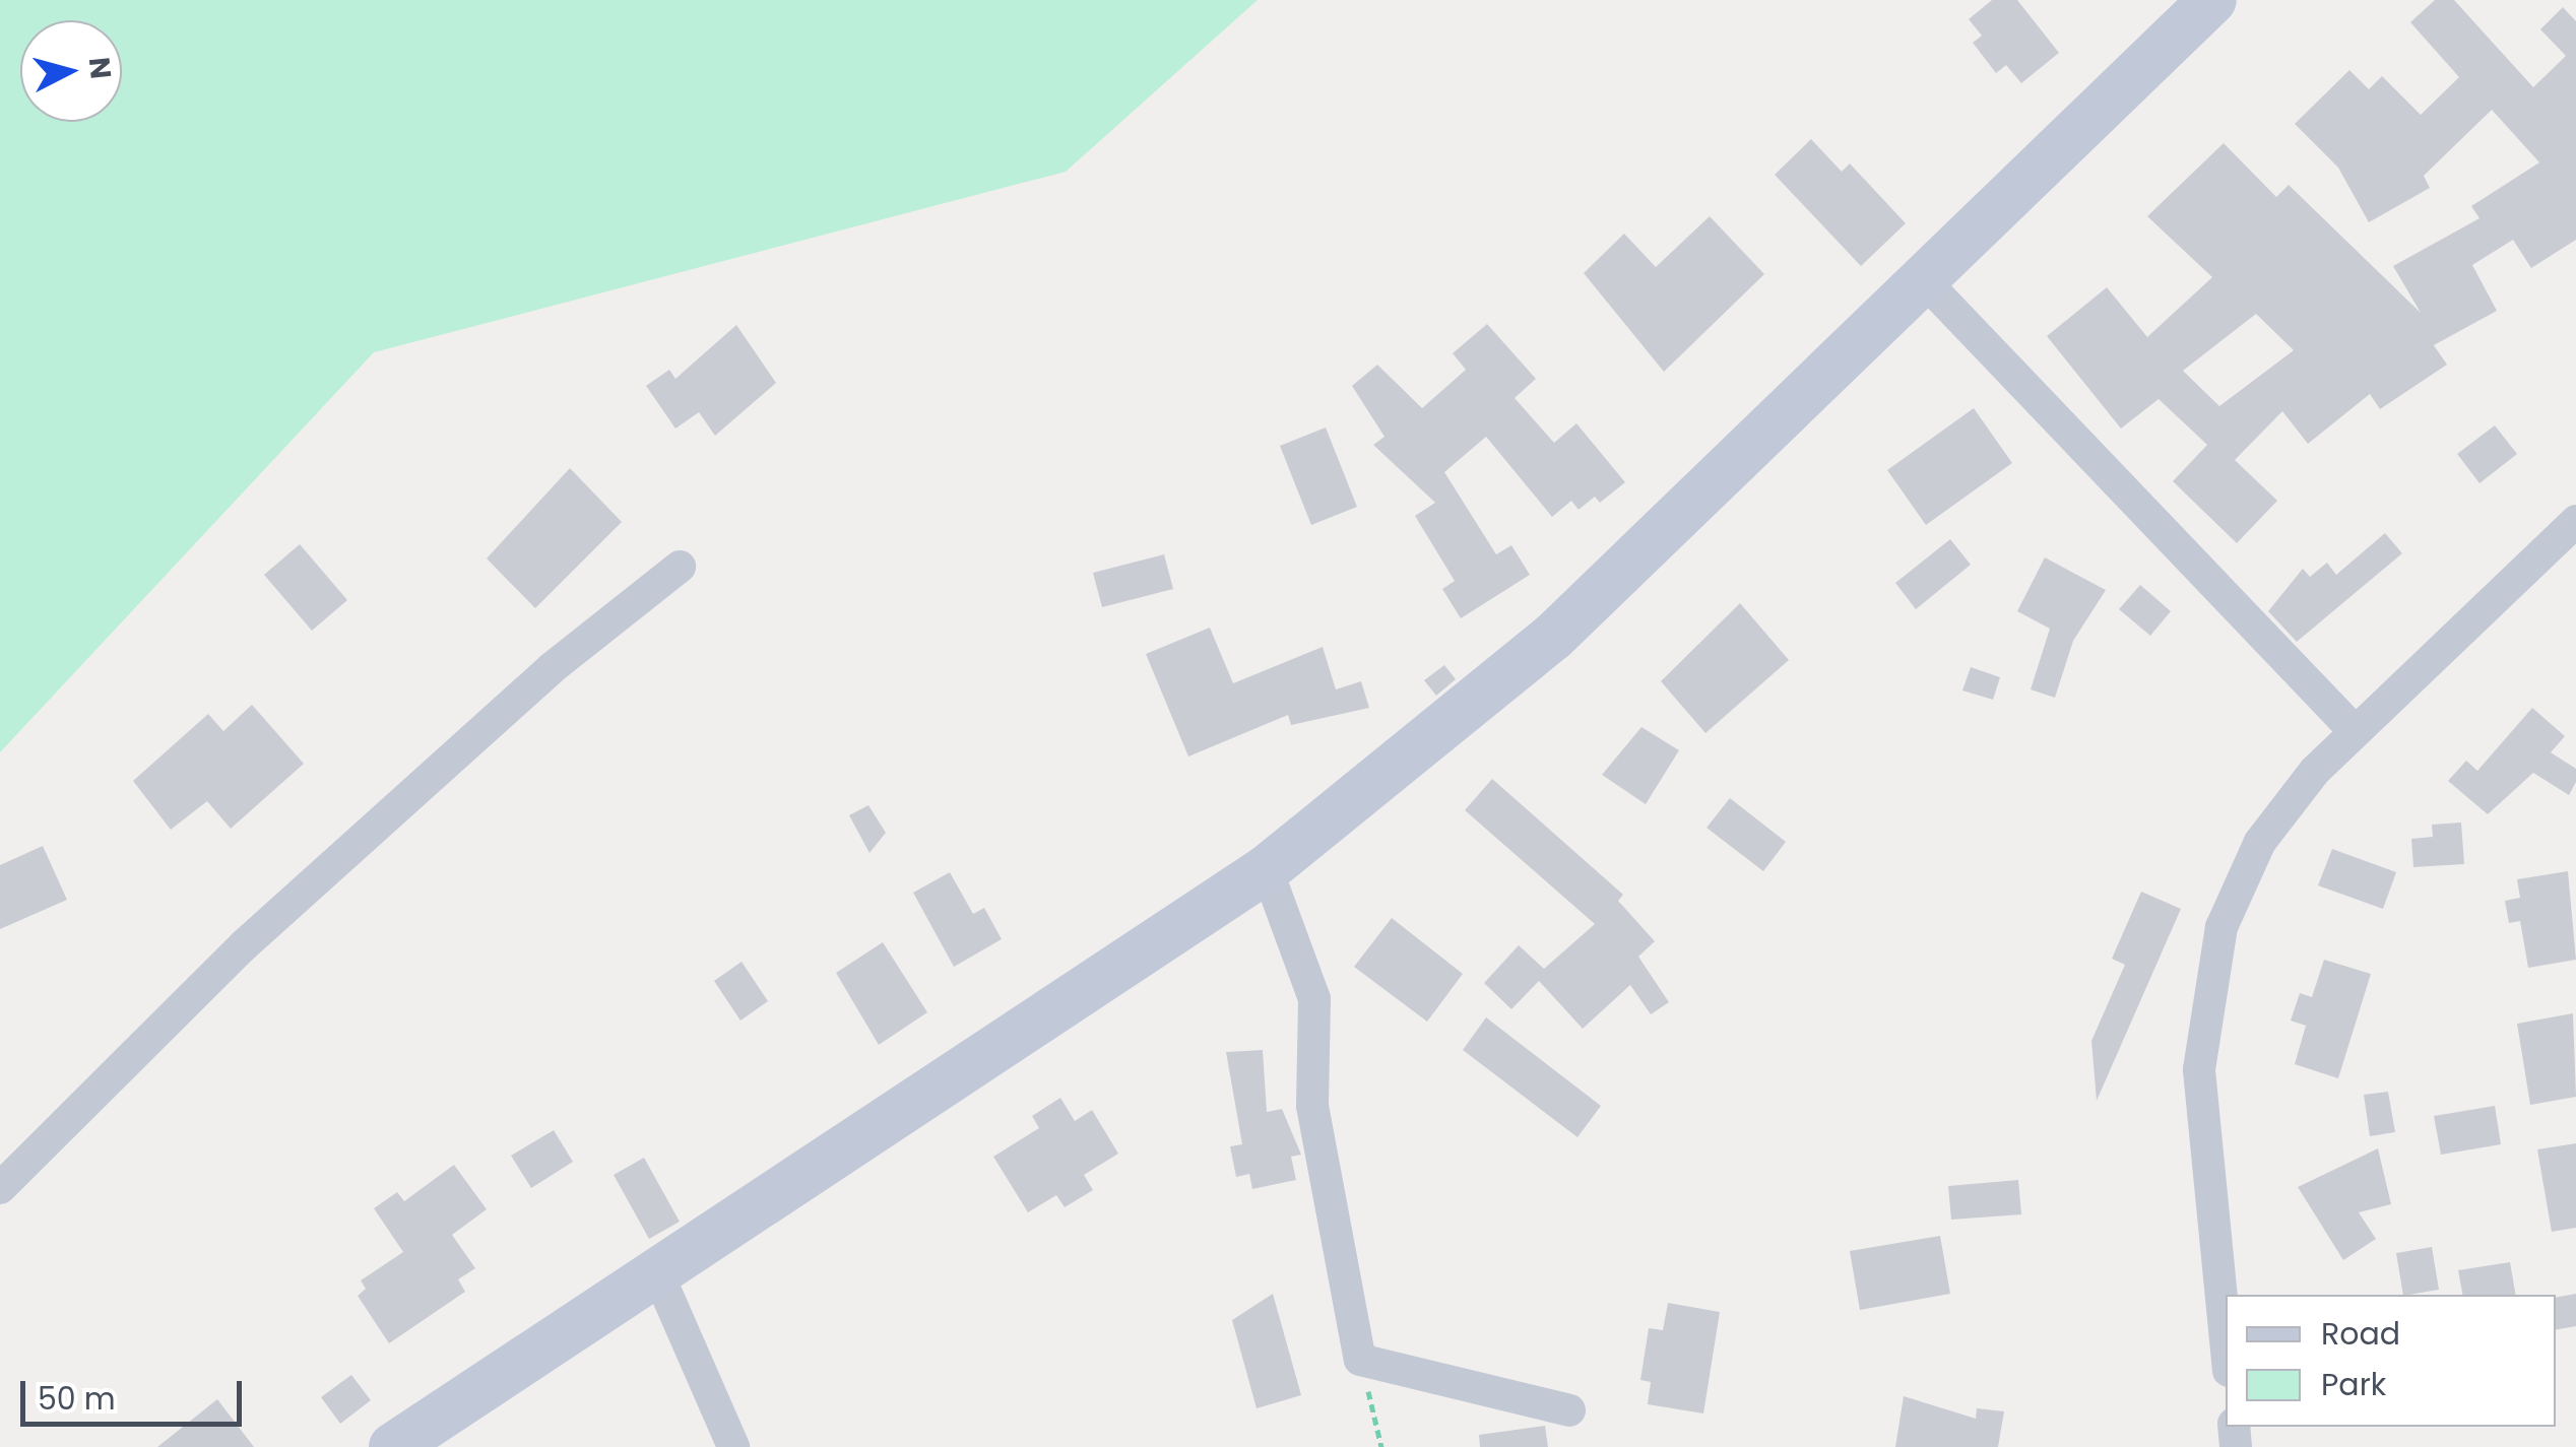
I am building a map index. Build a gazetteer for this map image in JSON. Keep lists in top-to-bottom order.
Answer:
{
  "legend": ["Road", "Park"],
  "scale_bar": "50 m",
  "north": "right"
}
